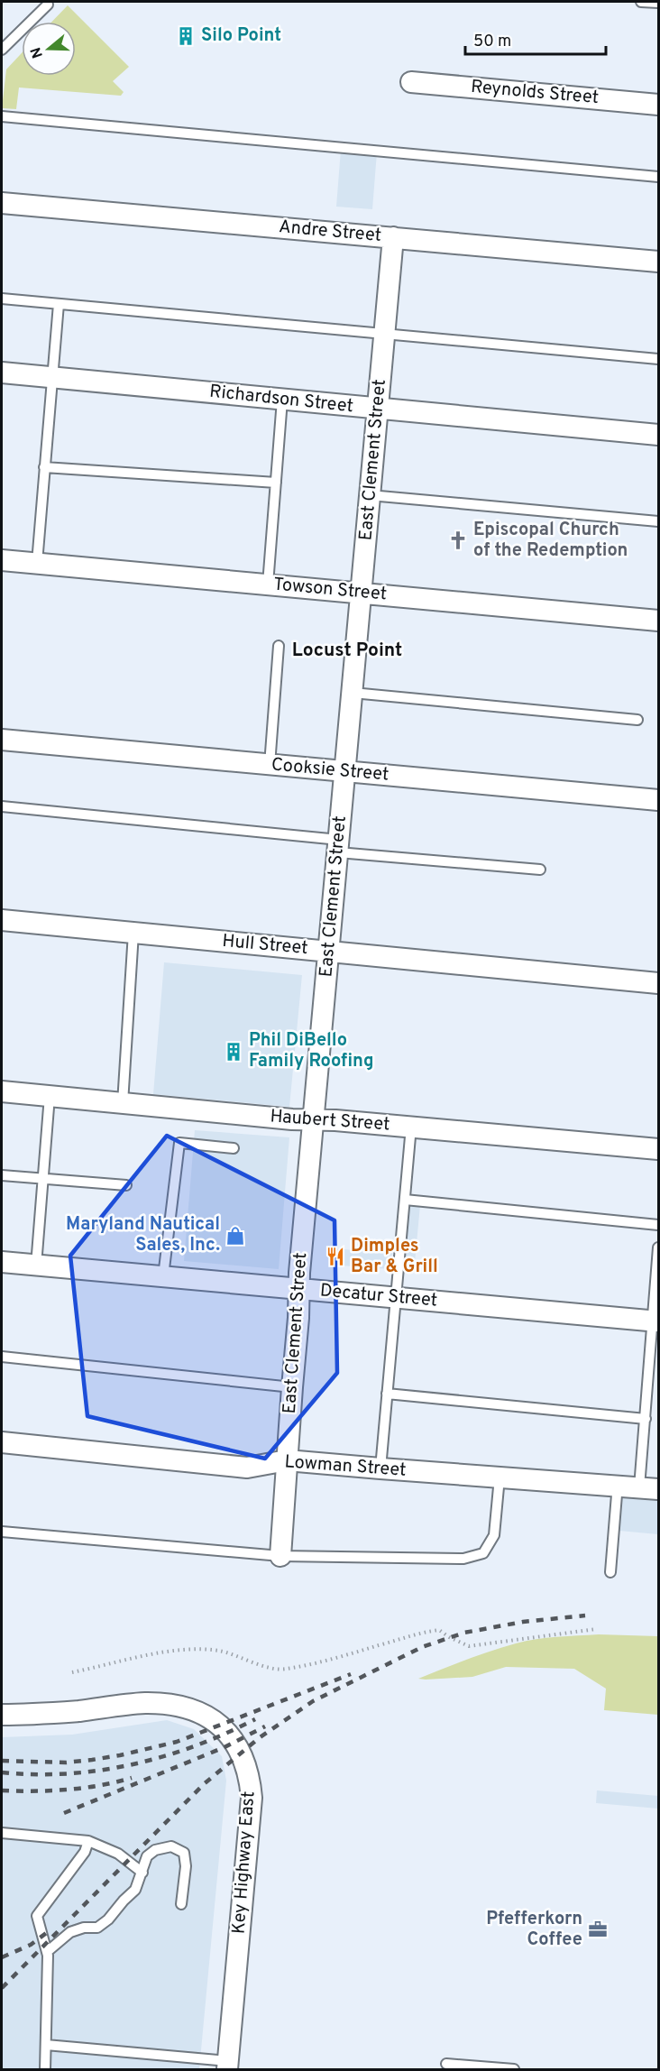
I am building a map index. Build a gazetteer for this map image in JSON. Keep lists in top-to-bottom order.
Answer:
{
  "streets": {
    "street": [
      "Reynolds Street",
      "Andre Street",
      "Richardson Street",
      "East Clement Street",
      "Towson Street",
      "Cooksie Street",
      "Hull Street",
      "Haubert Street",
      "Decatur Street",
      "Lowman Street",
      "Key Highway East"
    ]
  },
  "crossings": [
    ["Andre Street", "East Clement Street"],
    ["Richardson Street", "East Clement Street"],
    ["East Clement Street", "Towson Street"],
    ["East Clement Street", "Cooksie Street"],
    ["East Clement Street", "Hull Street"],
    ["East Clement Street", "Haubert Street"],
    ["East Clement Street", "Decatur Street"],
    ["East Clement Street", "Lowman Street"]
  ],
  "districts": ["Locust Point"],
  "places": {
    "building": ["Silo Point", "Phil DiBello Family Roofing"],
    "church": ["Episcopal Church of the Redemption"],
    "shop": ["Maryland Nautical Sales, Inc."],
    "restaurant": ["Dimples Bar & Grill"],
    "office": ["Pfefferkorn Coffee"]
  },
  "scale_bar": "50 m",
  "north": "left"
}
